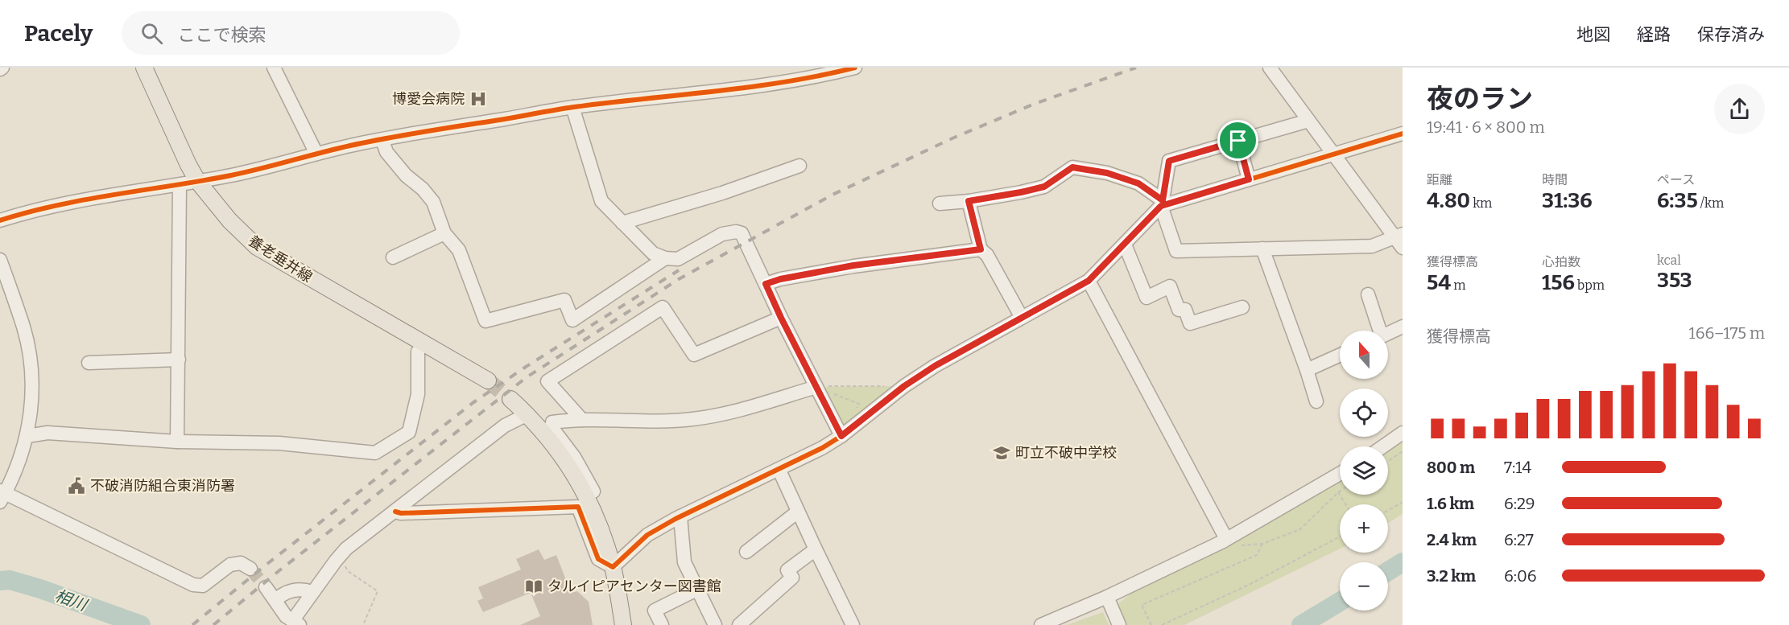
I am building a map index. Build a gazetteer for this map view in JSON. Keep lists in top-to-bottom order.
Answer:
{
  "streets": {
    "main road": ["養老垂井線"]
  },
  "water": ["相川"],
  "places": {
    "hospital": ["博愛会病院"],
    "school or university": ["町立不破中学校"],
    "public building": ["不破消防組合東消防署"],
    "library": ["タルイピアセンター図書館"]
  },
  "north": "top",
  "page": {
    "header": "Pacely",
    "search": "ここで検索",
    "nav": ["地図", "経路", "保存済み"],
    "heading": ["夜のラン", "19:41 · 6 × 800 m"],
    "stats": [
      ["距離", "4.80 km"],
      ["時間", "31:36"],
      ["ペース", "6:35 /km"],
      ["獲得標高", "54 m"],
      ["心拍数", "156 bpm"],
      ["kcal", "353"]
    ],
    "chart": ["獲得標高", "166–175 m"],
    "map_buttons": ["+", "−"],
    "list": [
      {
        "name": "800 m",
        "note": "7:14"
      },
      {
        "name": "1.6 km",
        "note": "6:29"
      },
      {
        "name": "2.4 km",
        "note": "6:27"
      },
      {
        "name": "3.2 km",
        "note": "6:06"
      }
    ]
  }
}
